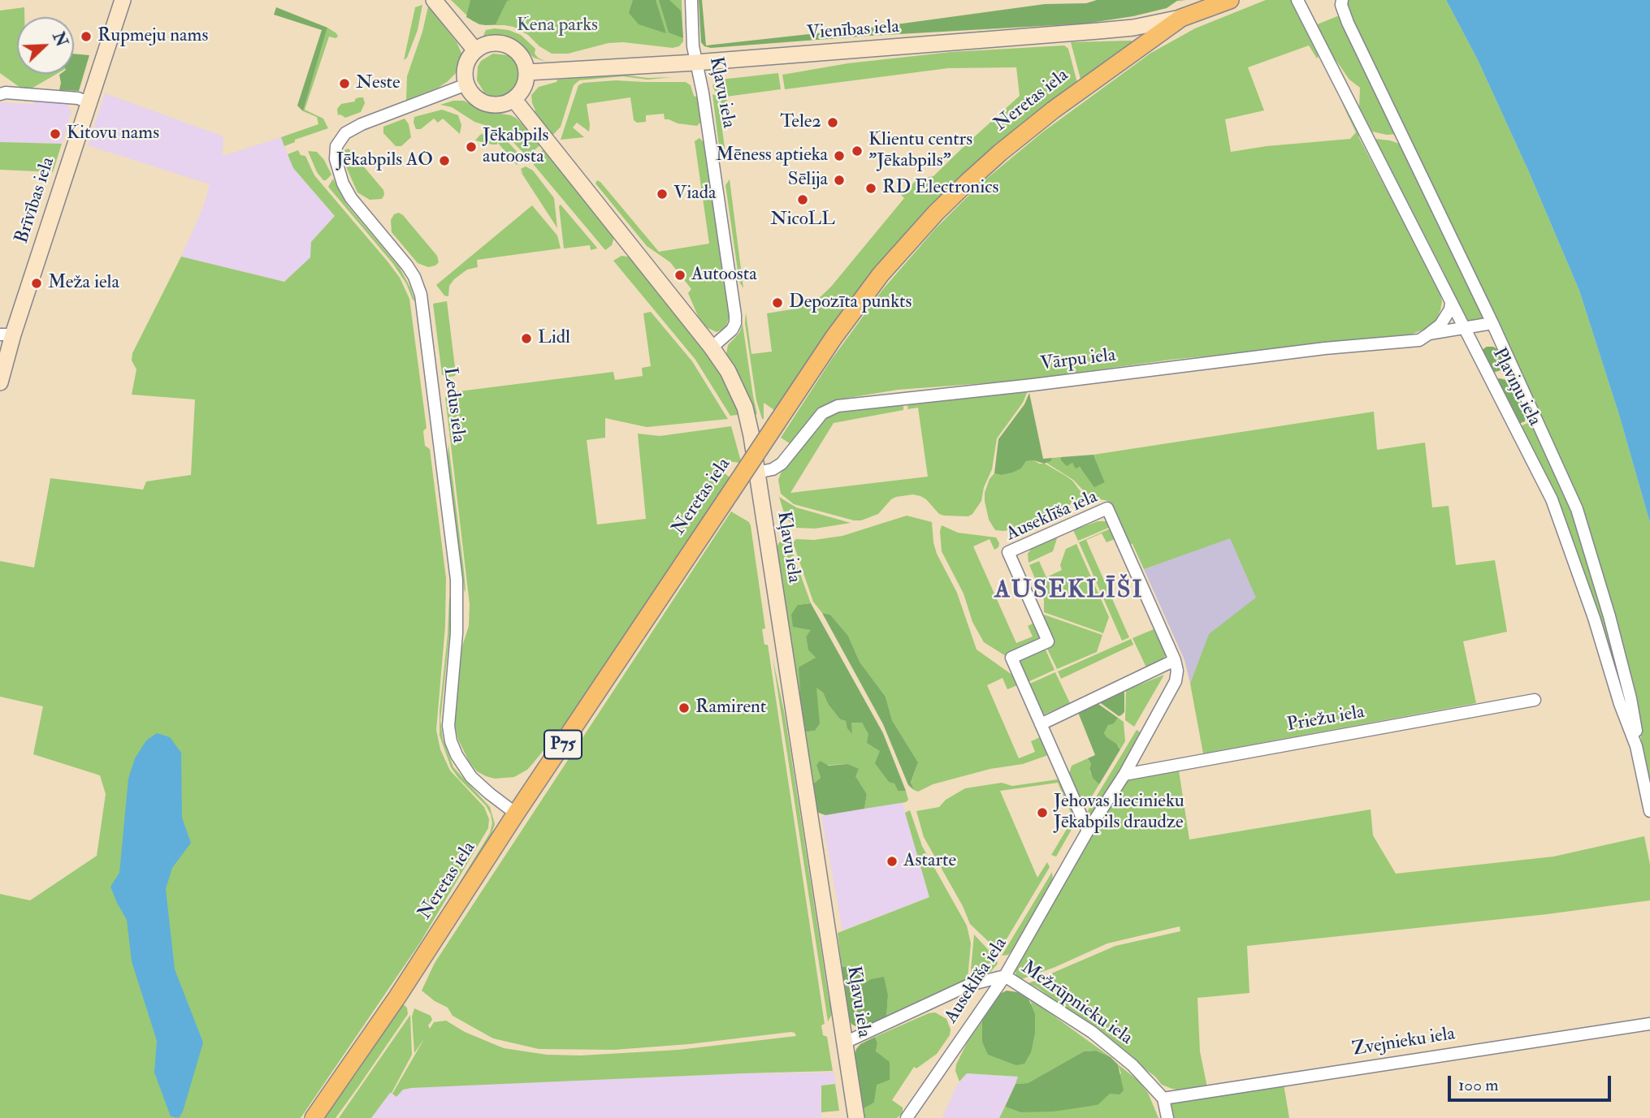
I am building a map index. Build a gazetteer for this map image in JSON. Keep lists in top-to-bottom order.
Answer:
{
  "streets": {
    "main road": [
      "Vienības iela",
      "Kļavu iela",
      "Neretas iela",
      "Brīvības iela",
      "P75"
    ],
    "street": [
      "Vārpu iela",
      "Pļaviņu iela",
      "Ledus iela",
      "Auseklīša iela",
      "Priežu iela",
      "Mežrūpnieku iela",
      "Zvejnieku iela"
    ]
  },
  "crossings": [
    ["Vienības iela", "Kļavu iela"],
    ["Vienības iela", "Neretas iela"],
    ["Vienības iela", "Ledus iela"],
    ["Kļavu iela", "Vārpu iela"],
    ["Kļavu iela", "Mežrūpnieku iela"],
    ["Neretas iela", "Ledus iela"],
    ["Vārpu iela", "Pļaviņu iela"],
    ["Auseklīša iela", "Priežu iela"],
    ["Auseklīša iela", "Mežrūpnieku iela"],
    ["Mežrūpnieku iela", "Zvejnieku iela"]
  ],
  "districts": ["AUSEKLĪŠI"],
  "parks": ["Kena parks"],
  "places": [
    "Rupmeju nams",
    "Neste",
    "Tele2",
    "Kitovu nams",
    "Jēkabpils autoosta",
    "Klientu centrs \"Jēkabpils\"",
    "Mēness aptieka",
    "Jēkabpils AO",
    "Sēlija",
    "RD Electronics",
    "Viada",
    "NicoLL",
    "Autoosta",
    "Meža iela",
    "Depozīta punkts",
    "Lidl",
    "Ramirent",
    "Jehovas liecinieku Jēkabpils draudze",
    "Astarte"
  ],
  "scale_bar": "100 m",
  "north": "top right"
}
